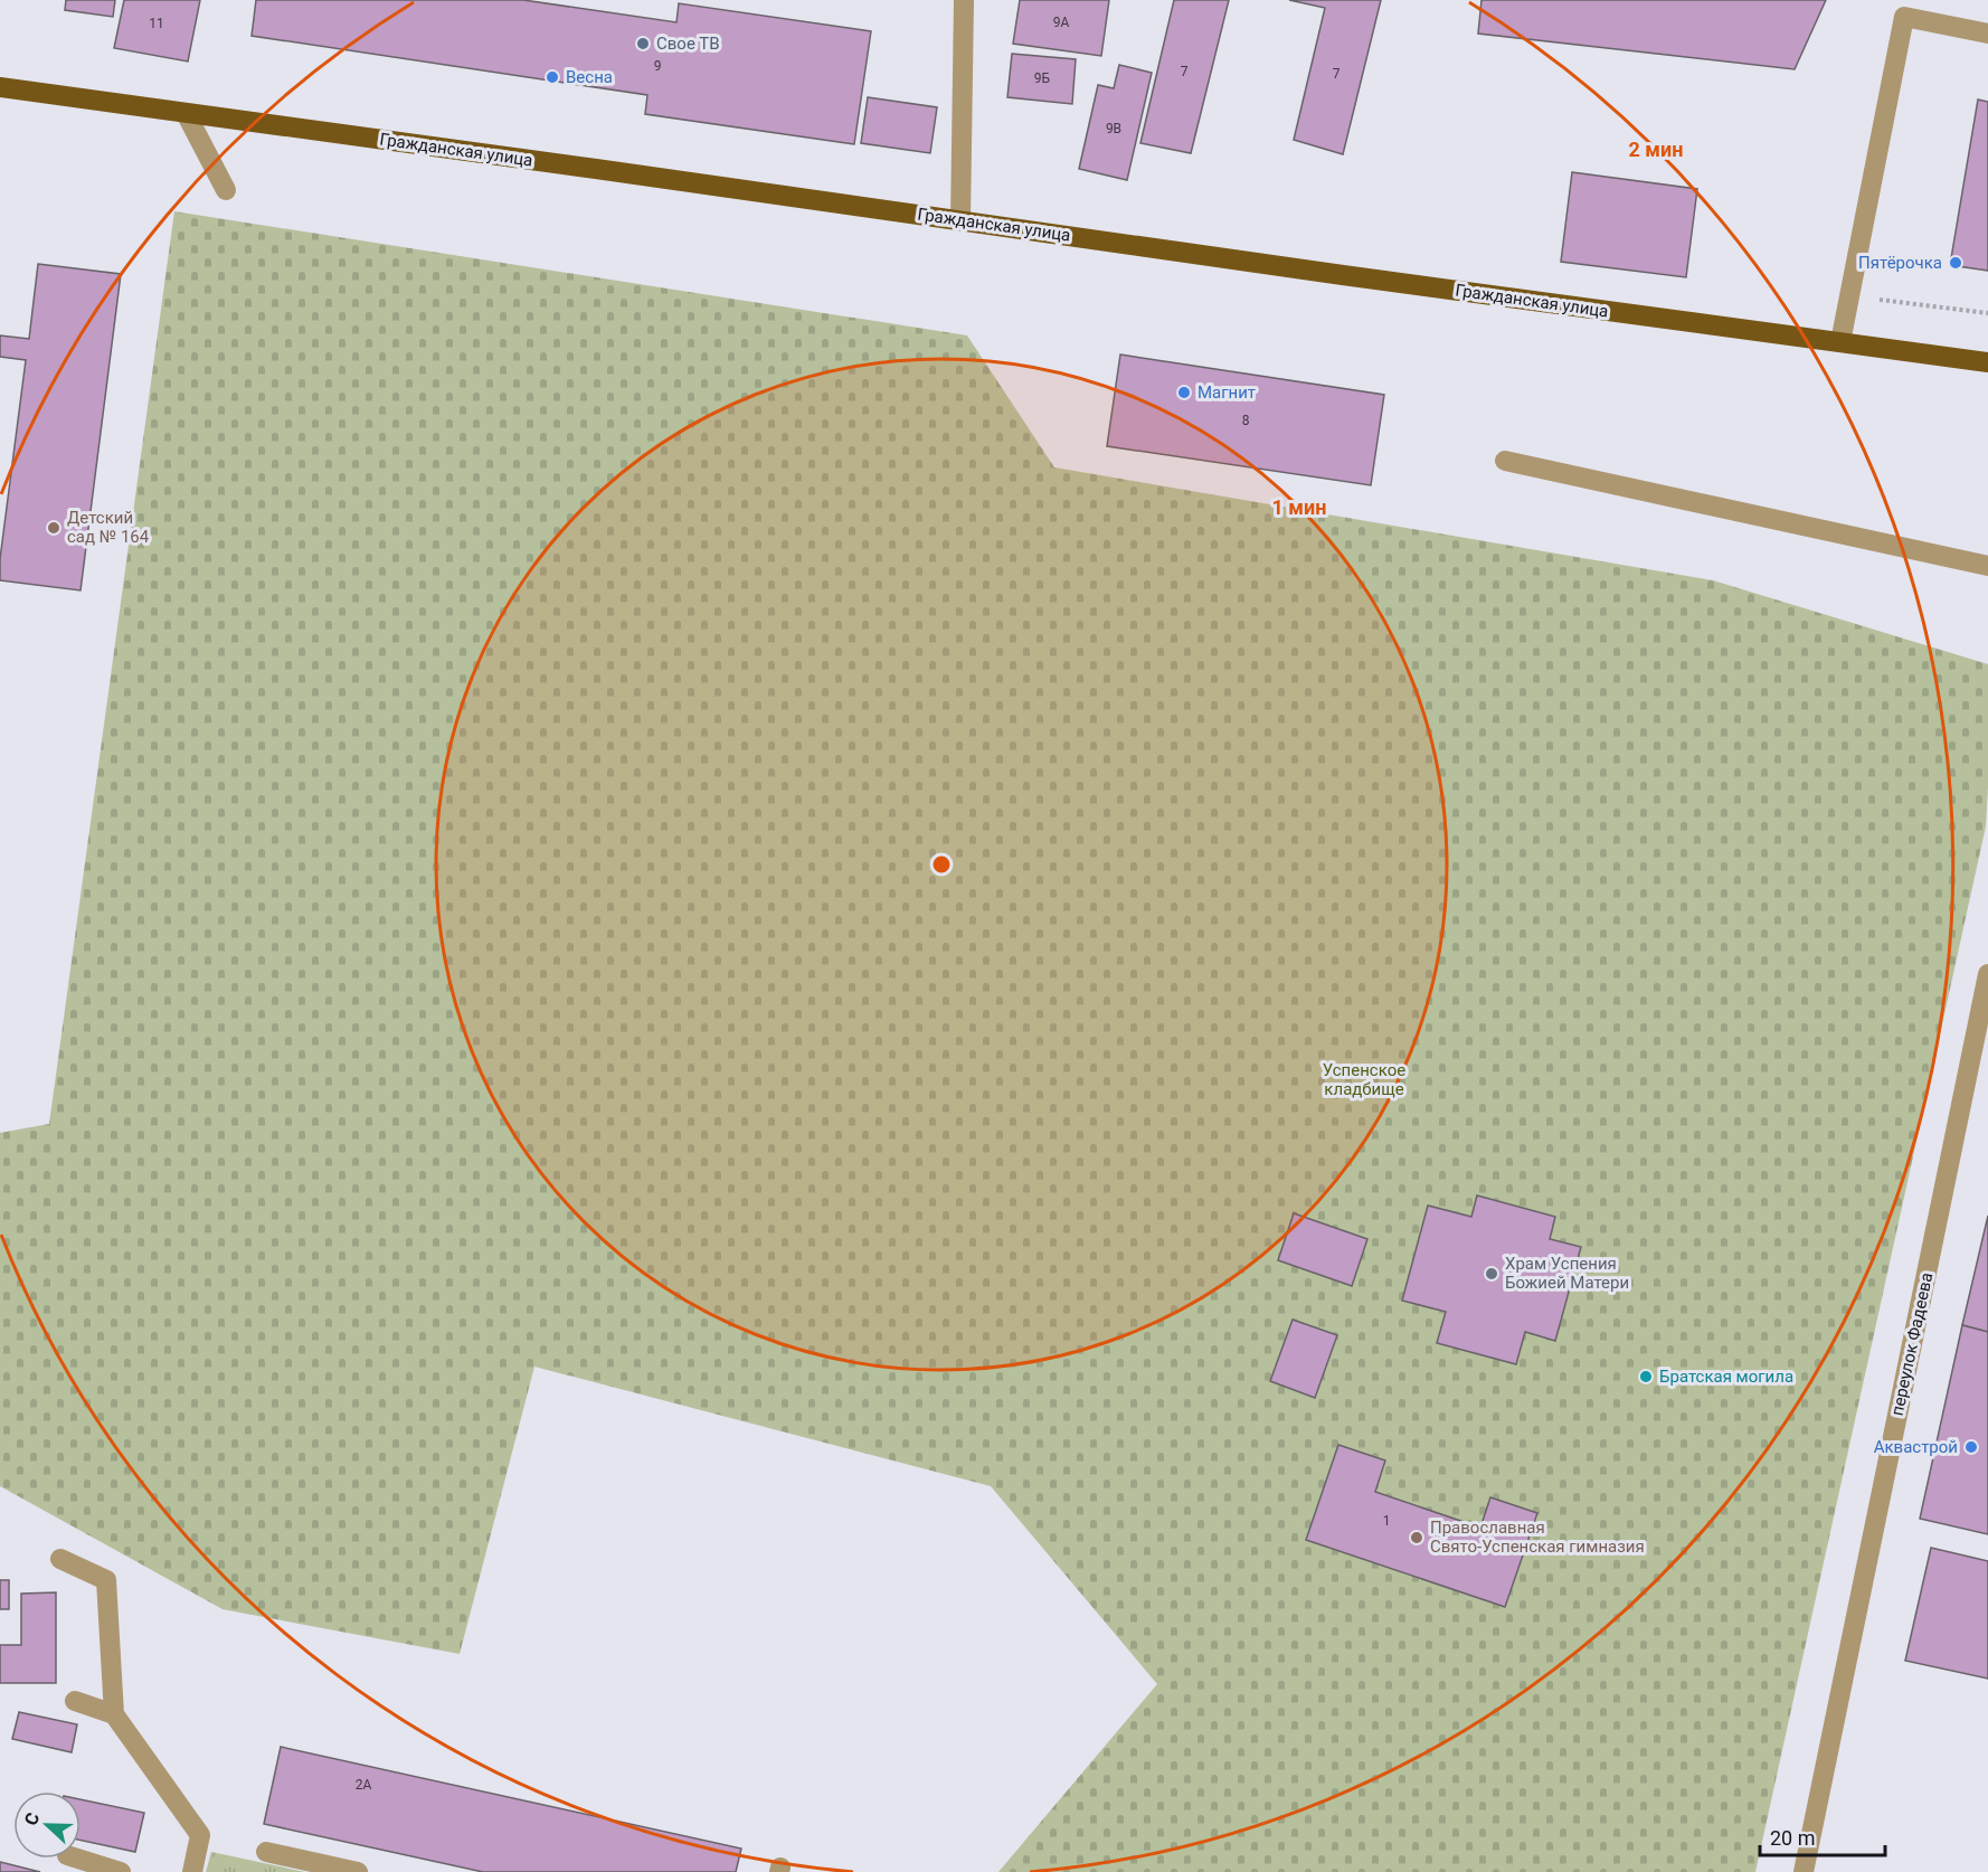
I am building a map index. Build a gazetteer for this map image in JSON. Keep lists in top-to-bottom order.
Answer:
{
  "streets": {
    "main road": ["Гражданская улица"],
    "street": ["переулок Фадеева"]
  },
  "parks": ["Успенское кладбище"],
  "places": [
    "Свое ТВ",
    "Весна",
    "Пятёрочка",
    "Магнит",
    "Детский сад № 164",
    "Храм Успения Божией Матери",
    "Братская могила",
    "Аквастрой",
    "Православная Свято-Успенская гимназия"
  ],
  "house_numbers": [
    "9А",
    "11",
    "9",
    "7",
    "7",
    "9Б",
    "9В",
    "8",
    "1",
    "2А"
  ],
  "scale_bar": "20 m",
  "north": "left",
  "rings": ["2 мин", "1 мин"]
}
